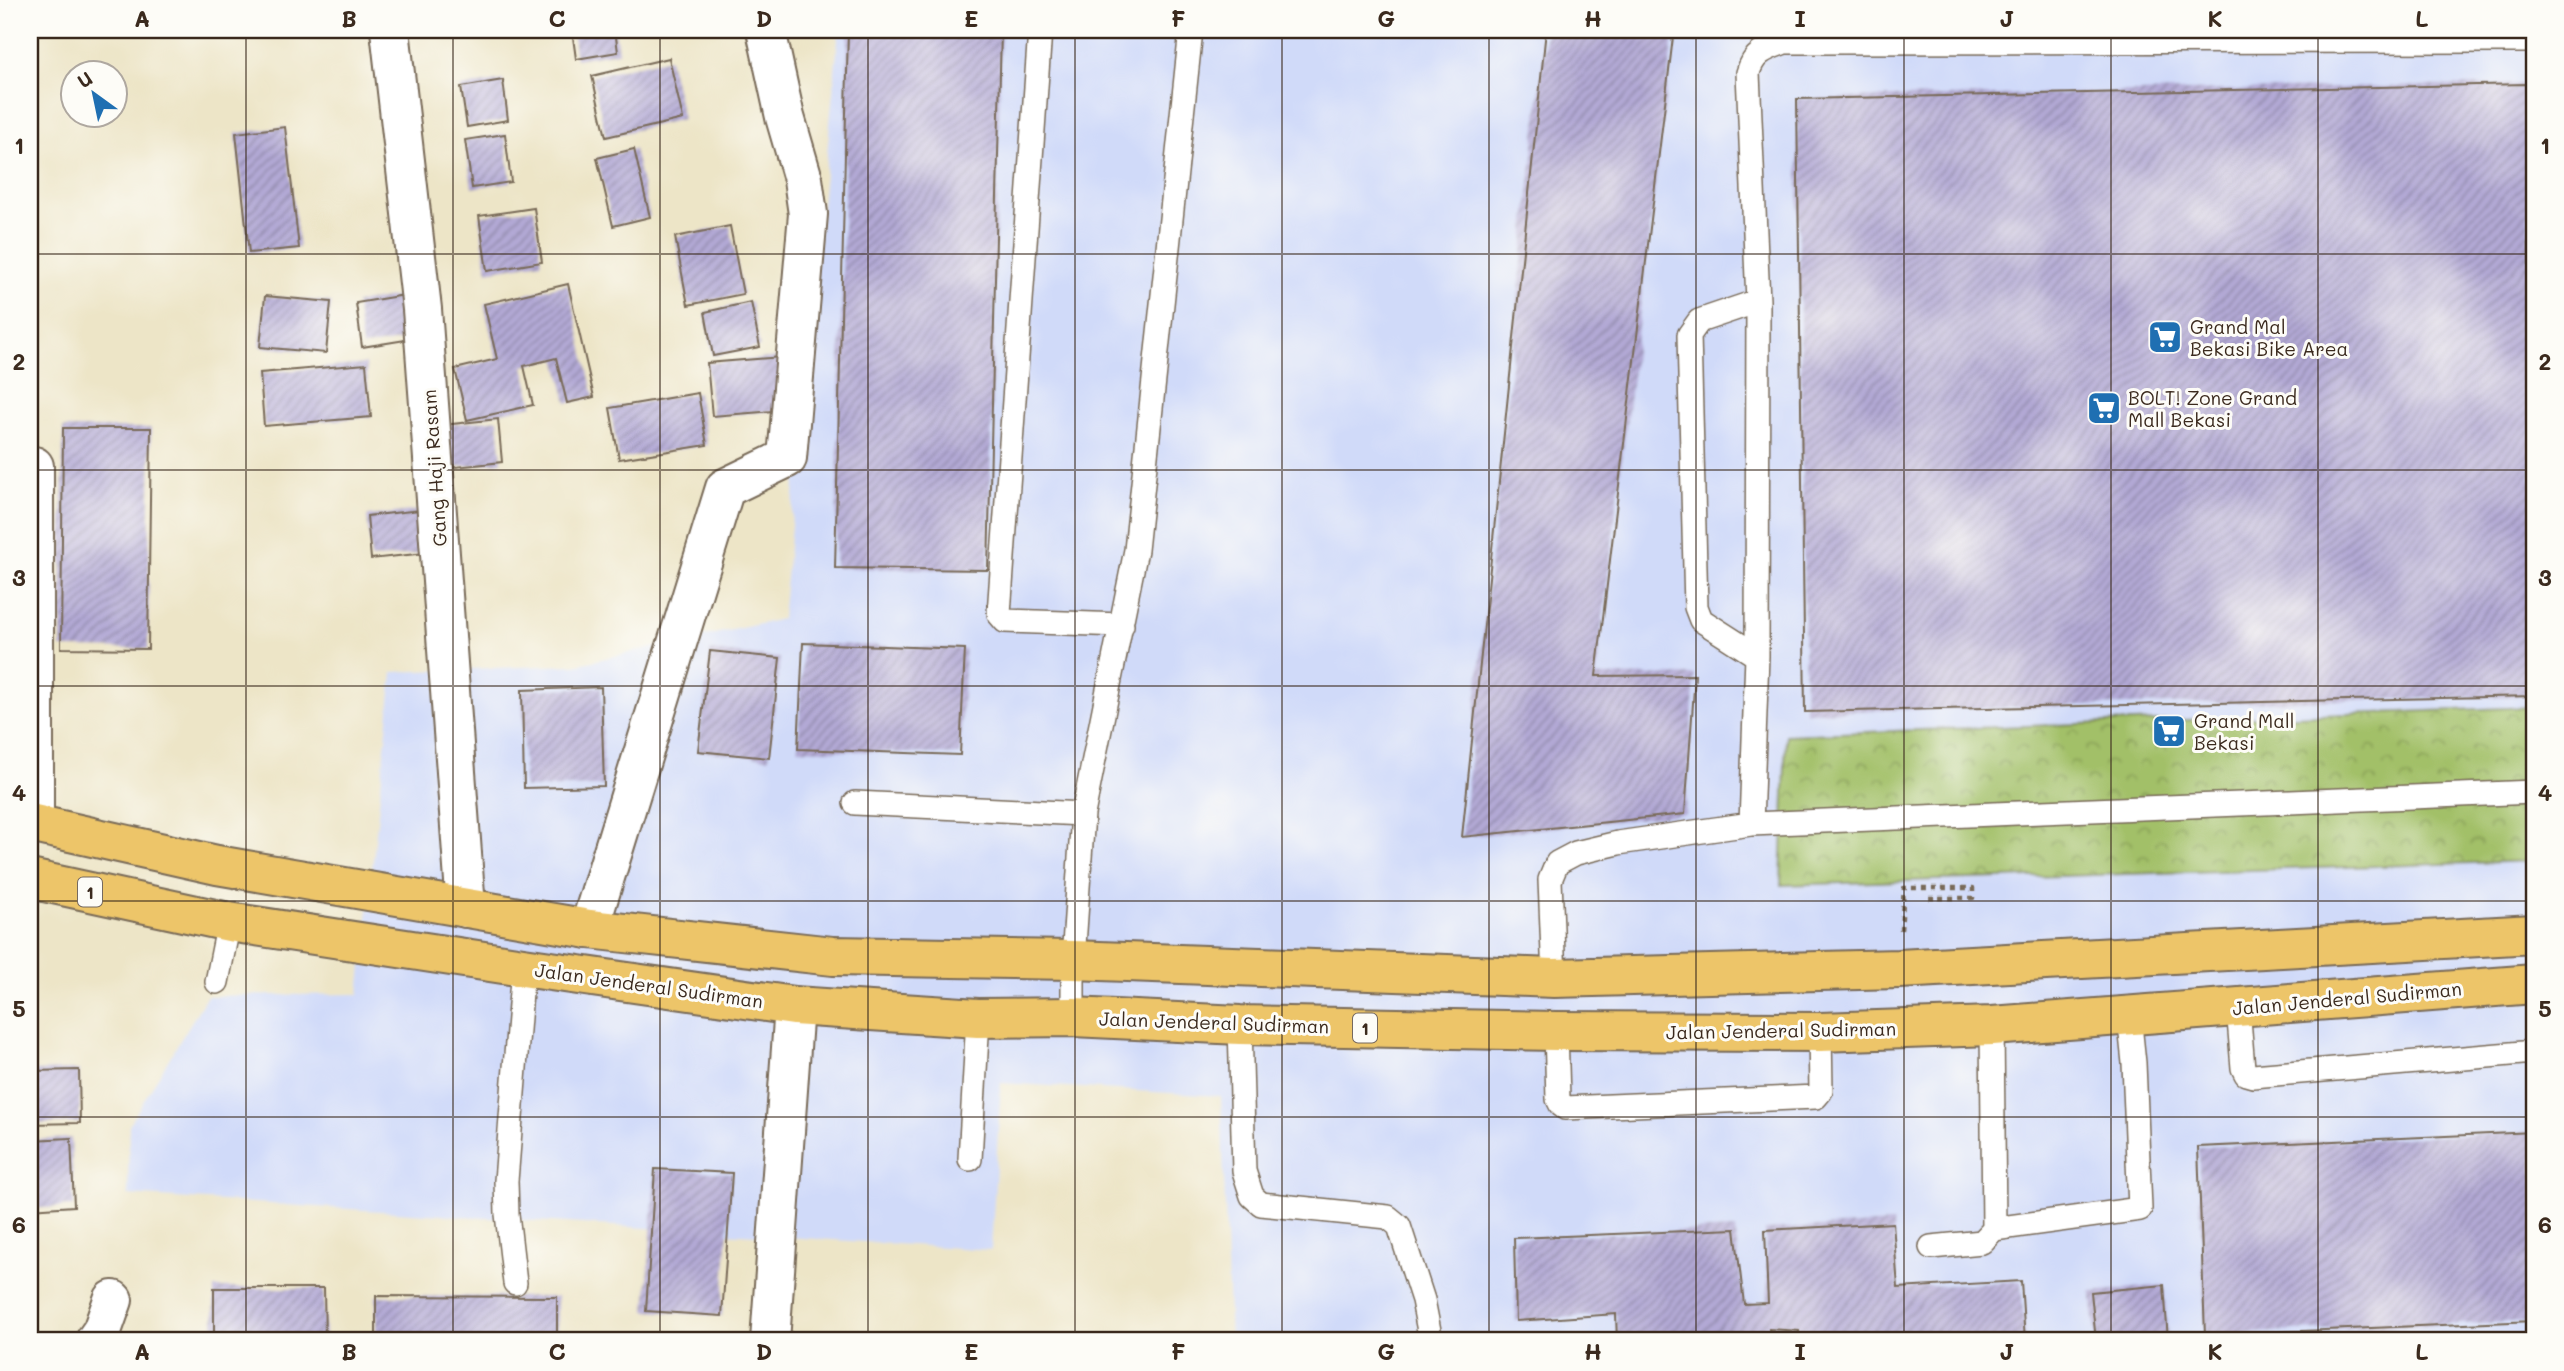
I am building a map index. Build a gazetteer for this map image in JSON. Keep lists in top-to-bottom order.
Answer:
{
  "streets": {
    "highway": ["1", "Jalan Jenderal Sudirman"],
    "street": ["Gang Haji Rasam"]
  },
  "places": {
    "supermarket": ["Grand Mal Bekasi Bike Area", "BOLT! Zone Grand Mall Bekasi", "Grand Mall Bekasi"]
  },
  "north": "top left",
  "grid": {
    "columns": [
      "A",
      "B",
      "C",
      "D",
      "E",
      "F",
      "G",
      "H",
      "I",
      "J",
      "K",
      "L"
    ],
    "rows": [
      "1",
      "2",
      "3",
      "4",
      "5",
      "6"
    ]
  }
}
